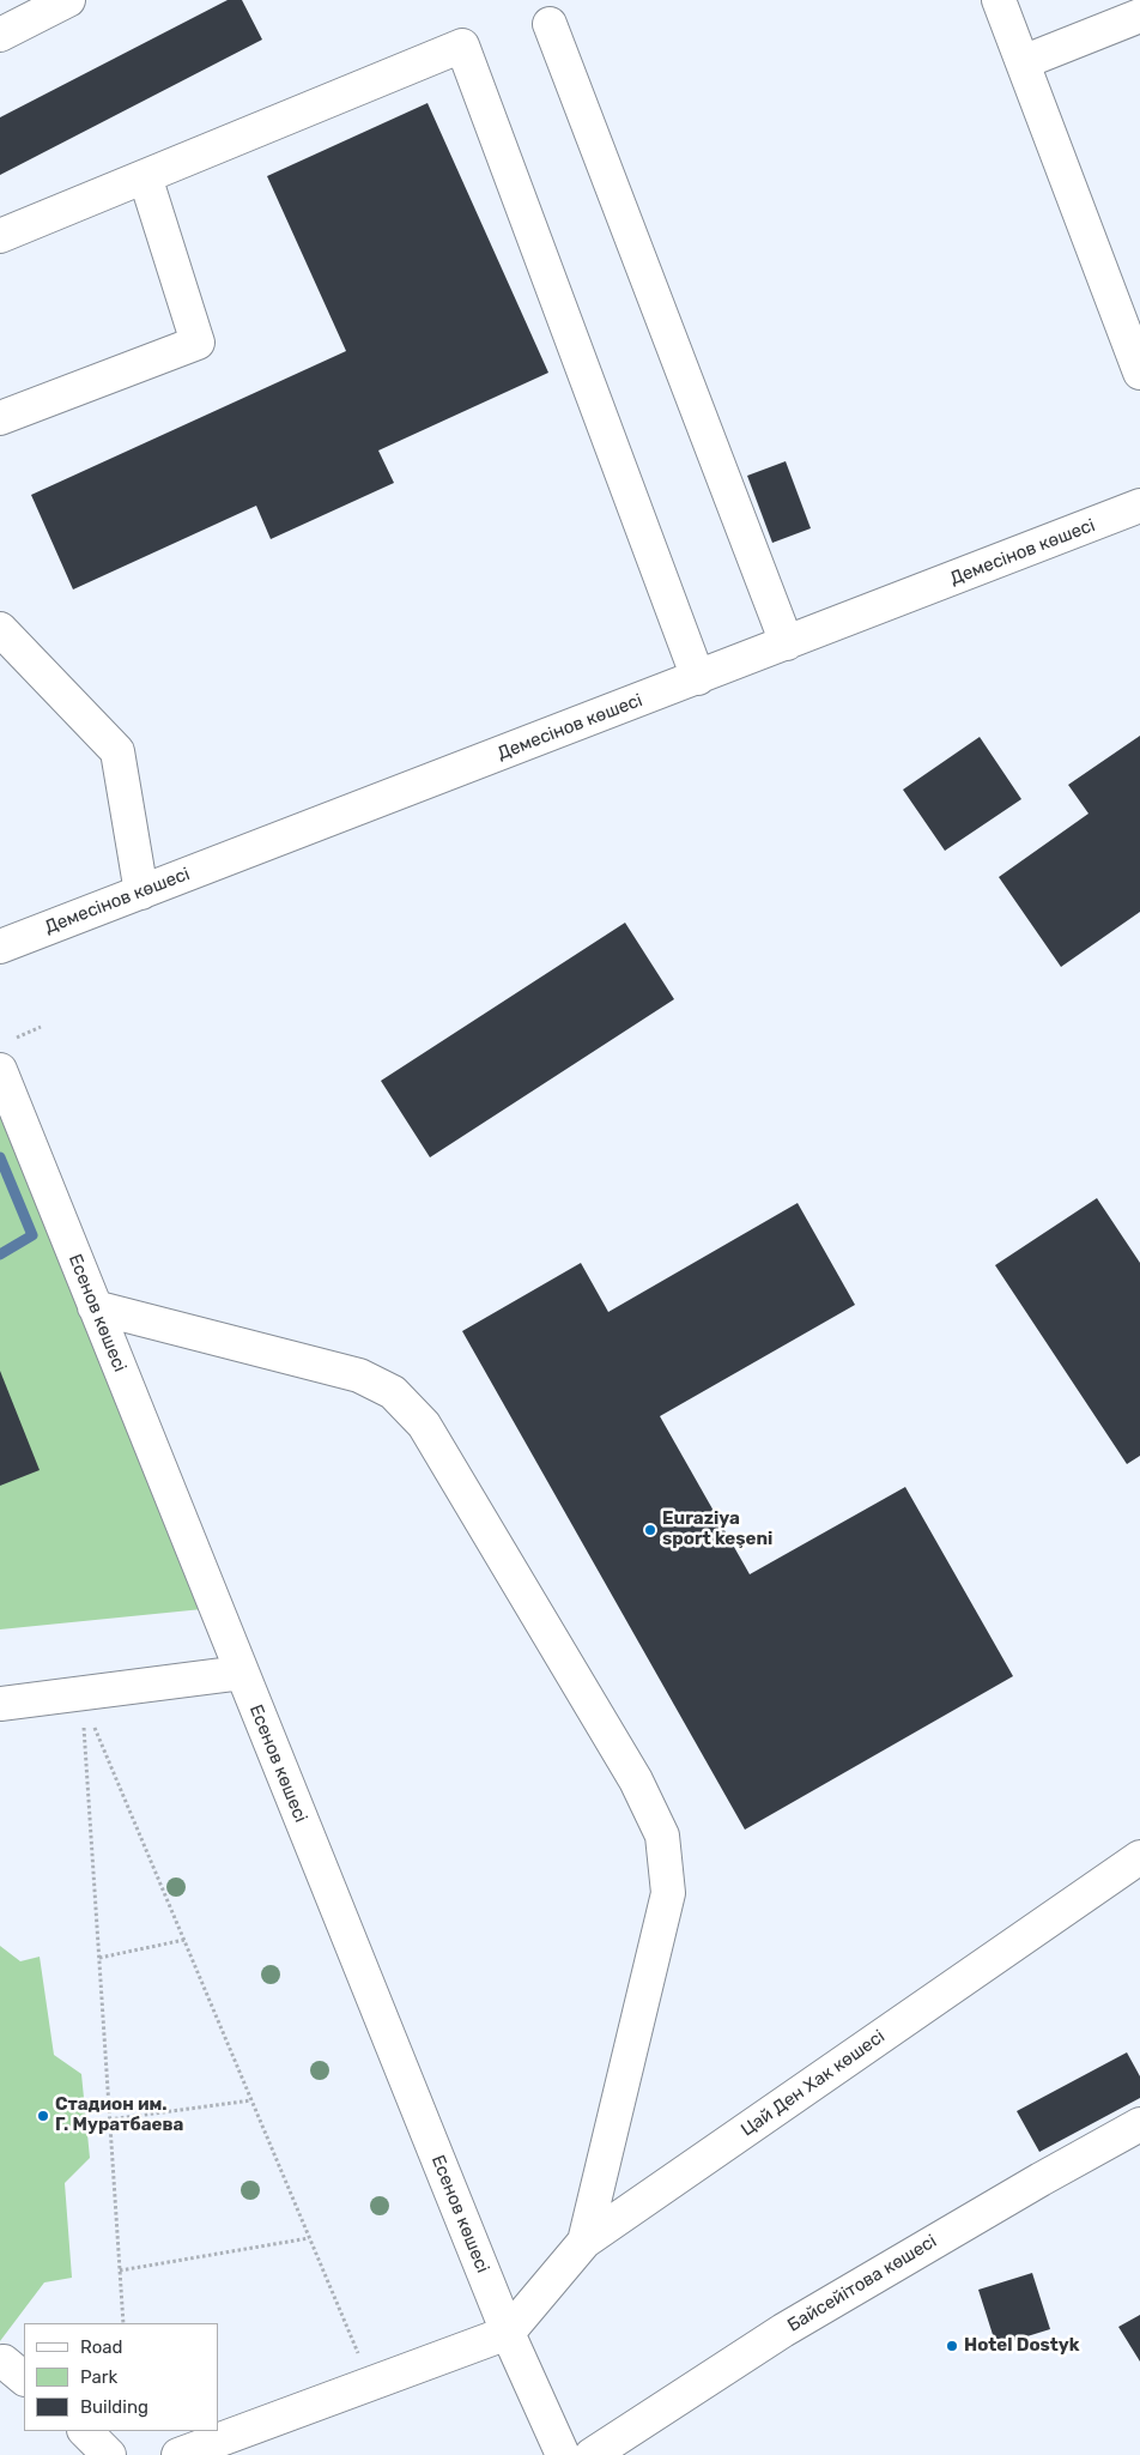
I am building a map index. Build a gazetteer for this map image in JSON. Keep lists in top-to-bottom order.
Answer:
{
  "streets": {
    "street": [
      "Демесінов көшесі",
      "Есенов көшесі",
      "Цай Ден Хак көшесі",
      "Байсейітова көшесі"
    ]
  },
  "crossings": [
    ["Есенов көшесі", "Цай Ден Хак көшесі"]
  ],
  "places": ["Euraziya sport keşeni", "Стадион им. Г. Муратбаева", "Hotel Dostyk"],
  "legend": ["Road", "Park", "Building"]
}
